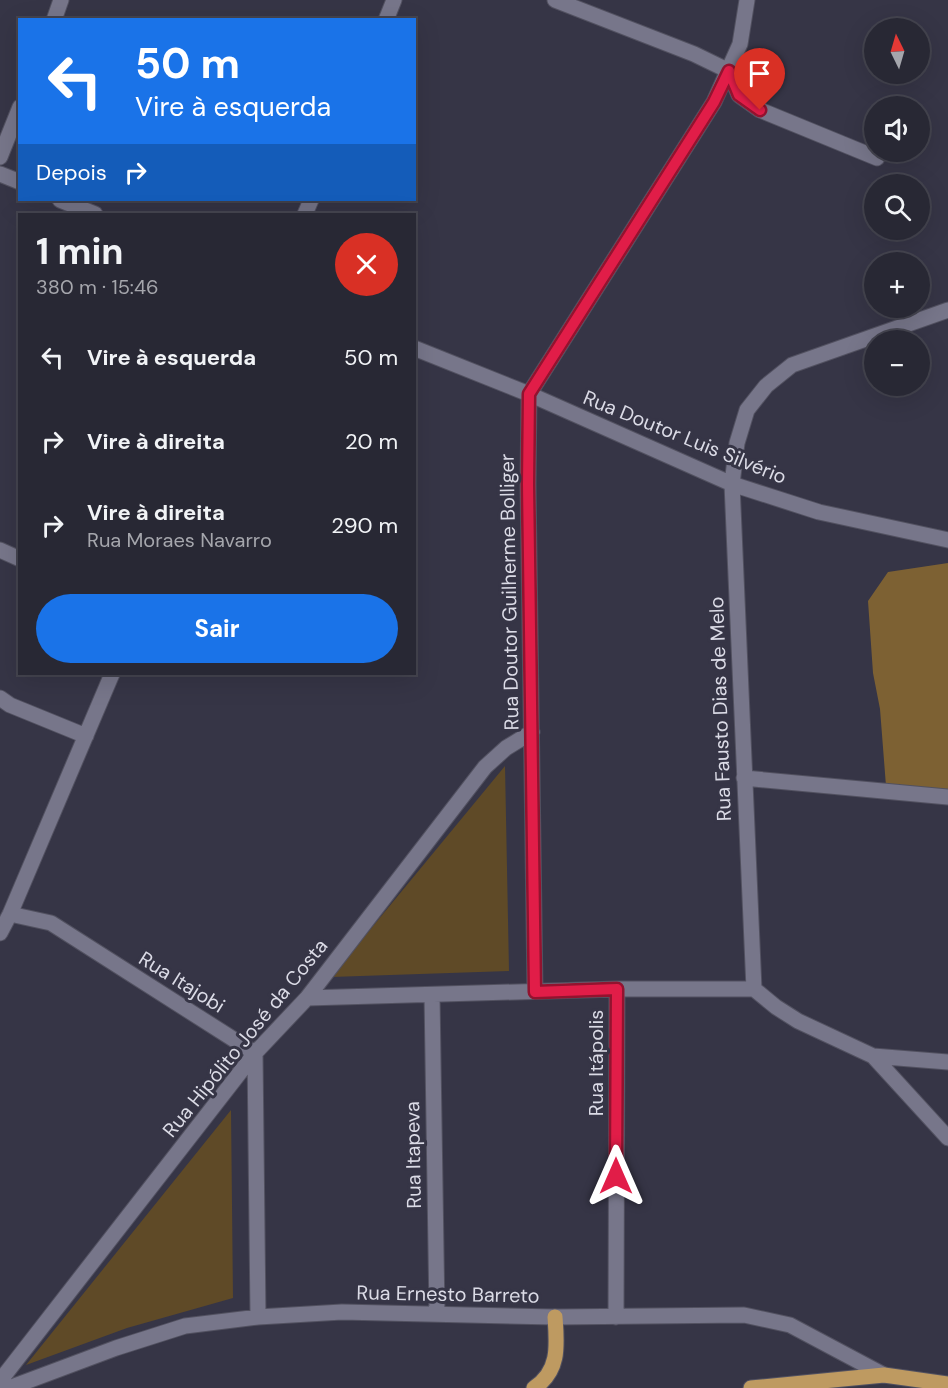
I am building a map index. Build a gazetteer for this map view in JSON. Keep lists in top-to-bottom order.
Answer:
{
  "streets": {
    "street": [
      "Rua Doutor Luis Silvério",
      "Rua Doutor Guilherme Bolliger",
      "Rua Fausto Dias de Melo",
      "Rua Itajobi",
      "Rua Hipólito José da Costa",
      "Rua Itápolis",
      "Rua Itapeva",
      "Rua Ernesto Barreto"
    ]
  },
  "crossings": [
    ["Rua Doutor Luis Silvério", "Rua Doutor Guilherme Bolliger"],
    ["Rua Doutor Luis Silvério", "Rua Fausto Dias de Melo"],
    ["Rua Doutor Guilherme Bolliger", "Rua Hipólito José da Costa"],
    ["Rua Itajobi", "Rua Hipólito José da Costa"],
    ["Rua Itápolis", "Rua Ernesto Barreto"],
    ["Rua Itapeva", "Rua Ernesto Barreto"]
  ],
  "north": "top",
  "page": {
    "map_buttons": ["+", "−"],
    "turn": ["50 m", "Vire à esquerda"],
    "then": "Depois",
    "heading": ["1 min", "380 m · 15:46"],
    "list": [
      {
        "name": "Vire à esquerda",
        "value": "50 m"
      },
      {
        "name": "Vire à direita",
        "value": "20 m"
      },
      {
        "name": "Vire à direita",
        "note": "Rua Moraes Navarro",
        "value": "290 m"
      }
    ],
    "buttons": "Sair"
  }
}
